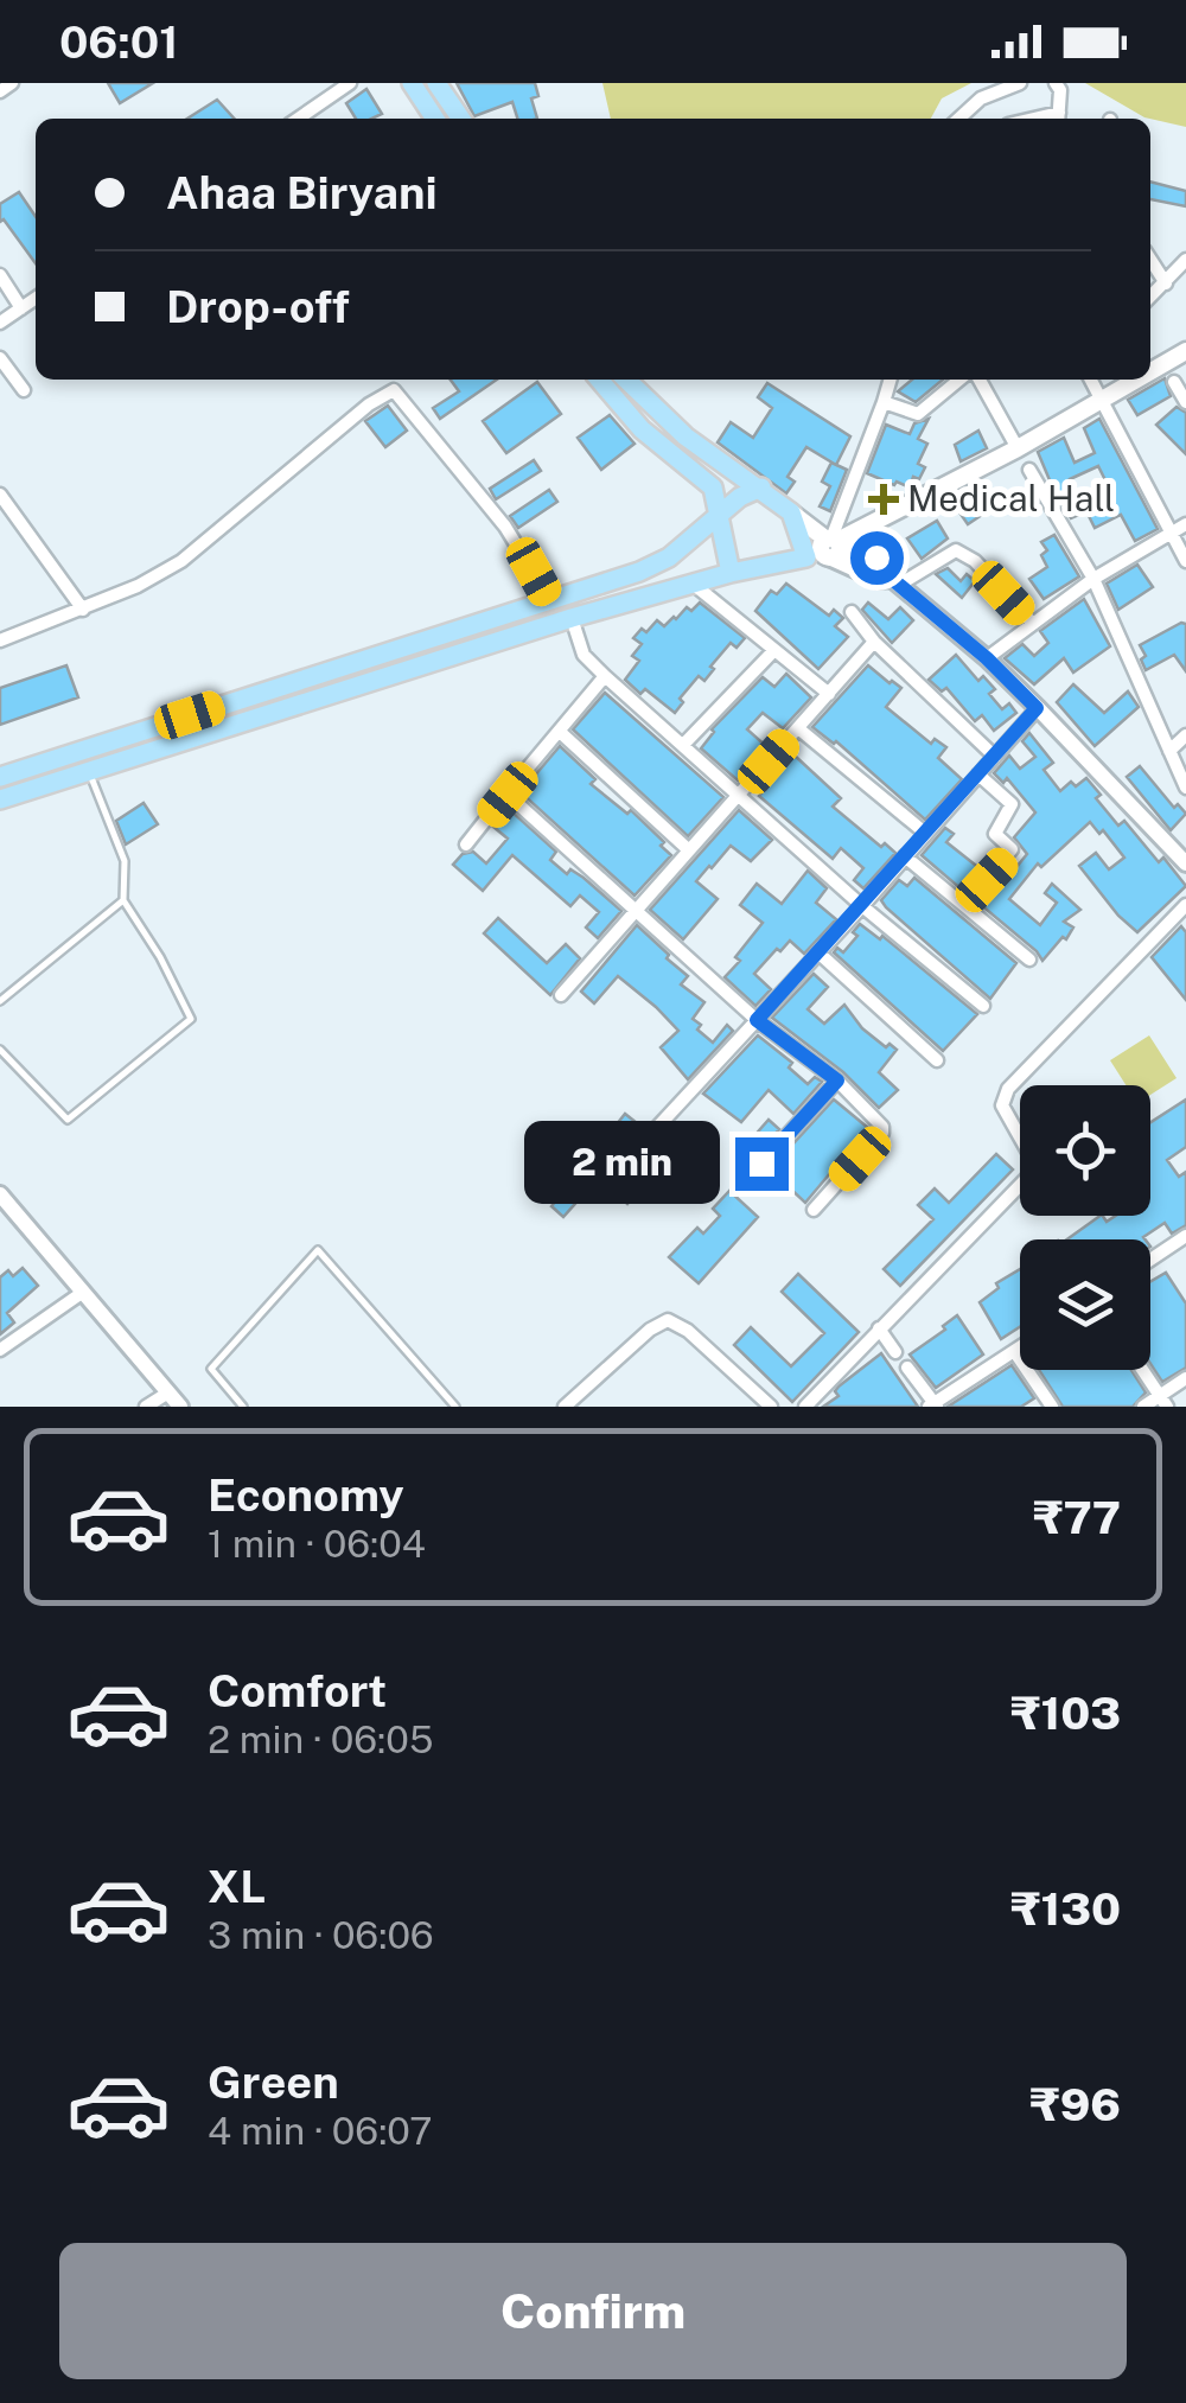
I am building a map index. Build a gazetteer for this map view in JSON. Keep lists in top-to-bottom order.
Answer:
{
  "places": {
    "health": ["Medical Hall"]
  },
  "page": {
    "status": "06:01",
    "banner": ["Ahaa Biryani", "Drop-off"],
    "bubble": "2 min",
    "list": [
      {
        "name": "Economy",
        "note": "1 min · 06:04",
        "value": "₹77"
      },
      {
        "name": "Comfort",
        "note": "2 min · 06:05",
        "value": "₹103"
      },
      {
        "name": "XL",
        "note": "3 min · 06:06",
        "value": "₹130"
      },
      {
        "name": "Green",
        "note": "4 min · 06:07",
        "value": "₹96"
      }
    ],
    "buttons": "Confirm"
  }
}
